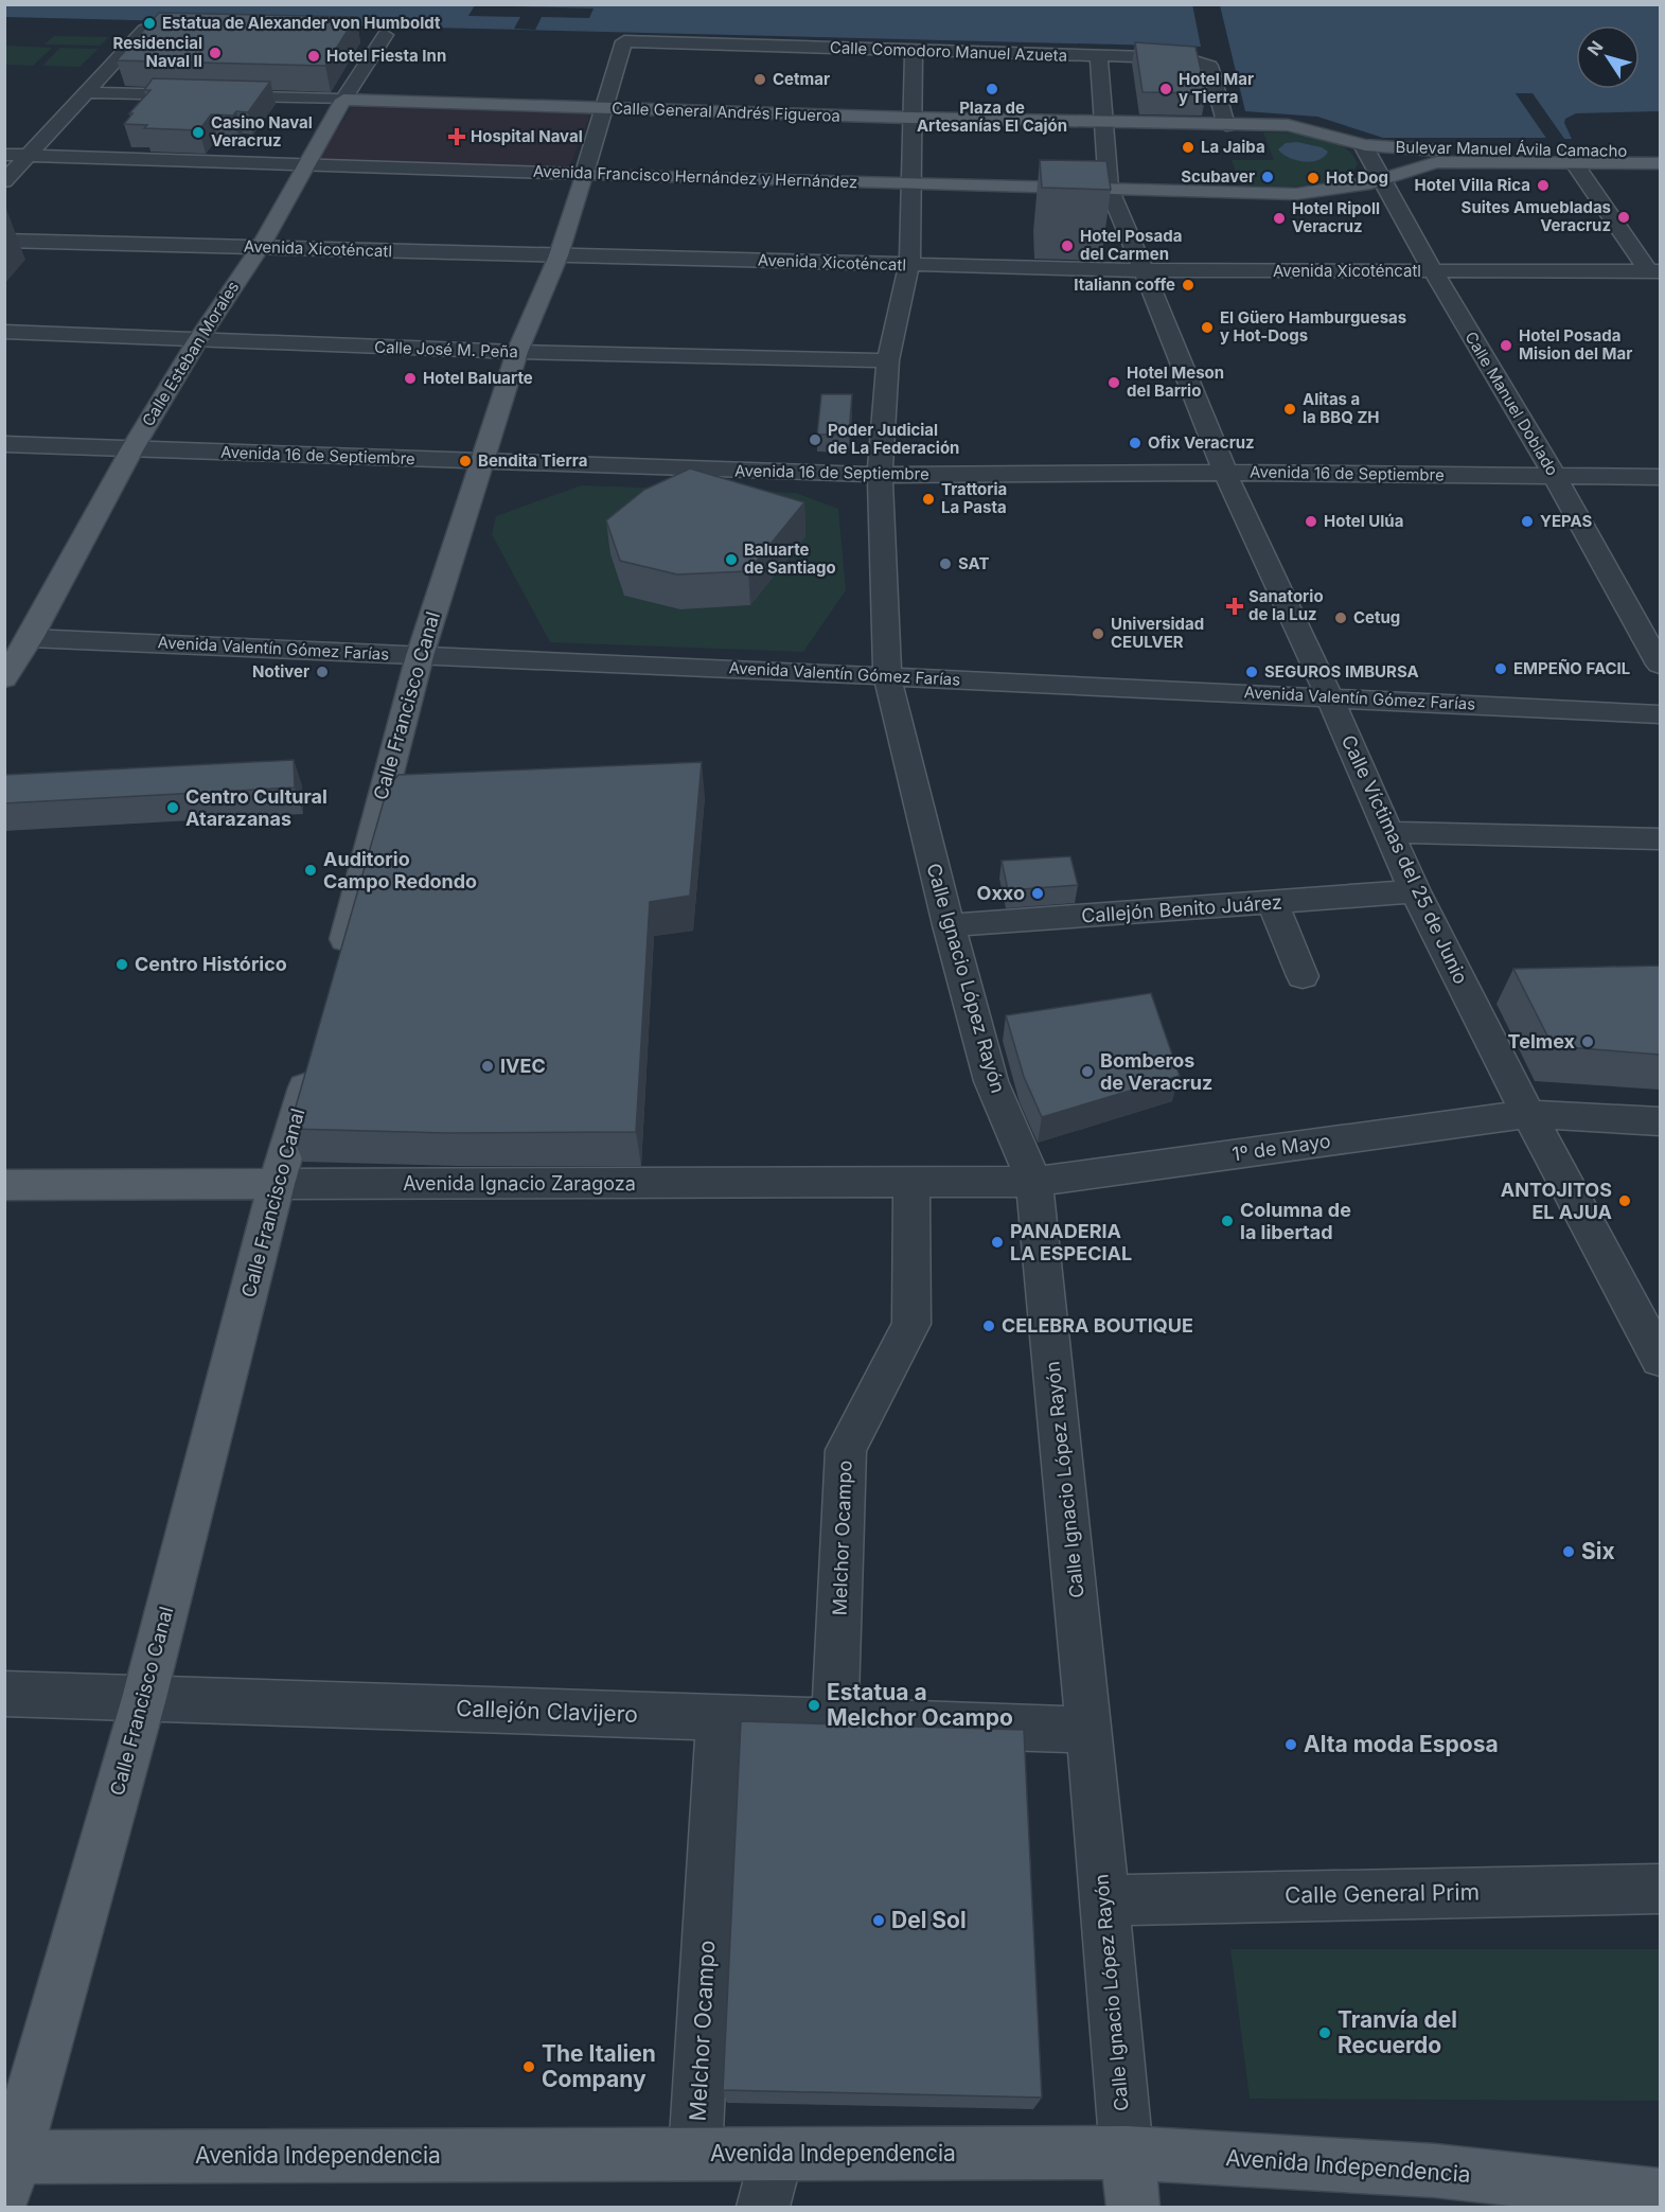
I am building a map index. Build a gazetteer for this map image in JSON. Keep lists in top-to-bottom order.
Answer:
{
  "streets": {
    "main road": [
      "Calle General Andrés Figueroa",
      "Bulevar Manuel Ávila Camacho",
      "Avenida Francisco Hernández y Hernández",
      "Calle Esteban Morales",
      "Calle Francisco Canal",
      "Calle Ignacio López Rayón",
      "Avenida Ignacio Zaragoza",
      "Avenida Independencia"
    ],
    "street": [
      "Calle Comodoro Manuel Azueta",
      "Avenida Xicoténcatl",
      "Calle José M. Peña",
      "Calle Manuel Doblado",
      "Avenida 16 de Septiembre",
      "Avenida Valentín Gómez Farías",
      "Calle Víctimas del 25 de Junio",
      "Callejón Benito Juárez",
      "1º de Mayo",
      "Melchor Ocampo",
      "Callejón Clavijero",
      "Calle General Prim"
    ]
  },
  "crossings": [
    ["Calle Comodoro Manuel Azueta", "Calle General Andrés Figueroa"],
    ["Calle Comodoro Manuel Azueta", "Calle Francisco Canal"],
    ["Calle Comodoro Manuel Azueta", "Calle Víctimas del 25 de Junio"],
    ["Calle Comodoro Manuel Azueta", "Calle Ignacio López Rayón"],
    ["Calle General Andrés Figueroa", "Bulevar Manuel Ávila Camacho"],
    ["Calle General Andrés Figueroa", "Calle Esteban Morales"],
    ["Calle General Andrés Figueroa", "Calle Manuel Doblado"],
    ["Calle General Andrés Figueroa", "Calle Francisco Canal"],
    ["Calle General Andrés Figueroa", "Calle Víctimas del 25 de Junio"],
    ["Calle General Andrés Figueroa", "Calle Ignacio López Rayón"],
    ["Bulevar Manuel Ávila Camacho", "Avenida Francisco Hernández y Hernández"],
    ["Bulevar Manuel Ávila Camacho", "Calle Manuel Doblado"],
    ["Avenida Francisco Hernández y Hernández", "Calle Esteban Morales"],
    ["Avenida Francisco Hernández y Hernández", "Calle Manuel Doblado"],
    ["Avenida Francisco Hernández y Hernández", "Calle Francisco Canal"],
    ["Avenida Francisco Hernández y Hernández", "Calle Víctimas del 25 de Junio"],
    ["Avenida Francisco Hernández y Hernández", "Calle Ignacio López Rayón"],
    ["Avenida Xicoténcatl", "Calle Esteban Morales"],
    ["Avenida Xicoténcatl", "Calle Manuel Doblado"],
    ["Avenida Xicoténcatl", "Calle Francisco Canal"],
    ["Avenida Xicoténcatl", "Calle Víctimas del 25 de Junio"],
    ["Avenida Xicoténcatl", "Calle Ignacio López Rayón"],
    ["Calle José M. Peña", "Calle Esteban Morales"],
    ["Calle José M. Peña", "Calle Francisco Canal"],
    ["Calle José M. Peña", "Calle Ignacio López Rayón"],
    ["Calle Esteban Morales", "Avenida 16 de Septiembre"],
    ["Calle Esteban Morales", "Avenida Valentín Gómez Farías"],
    ["Calle Manuel Doblado", "Avenida 16 de Septiembre"],
    ["Avenida 16 de Septiembre", "Calle Francisco Canal"],
    ["Avenida 16 de Septiembre", "Calle Víctimas del 25 de Junio"],
    ["Avenida 16 de Septiembre", "Calle Ignacio López Rayón"],
    ["Avenida Valentín Gómez Farías", "Calle Francisco Canal"],
    ["Avenida Valentín Gómez Farías", "Calle Víctimas del 25 de Junio"],
    ["Avenida Valentín Gómez Farías", "Calle Ignacio López Rayón"],
    ["Calle Francisco Canal", "Avenida Ignacio Zaragoza"],
    ["Calle Francisco Canal", "Callejón Clavijero"],
    ["Calle Francisco Canal", "Avenida Independencia"],
    ["Calle Víctimas del 25 de Junio", "Callejón Benito Juárez"],
    ["Calle Víctimas del 25 de Junio", "1º de Mayo"],
    ["Callejón Benito Juárez", "Calle Ignacio López Rayón"],
    ["Calle Ignacio López Rayón", "1º de Mayo"],
    ["Calle Ignacio López Rayón", "Avenida Ignacio Zaragoza"],
    ["Calle Ignacio López Rayón", "Callejón Clavijero"],
    ["Calle Ignacio López Rayón", "Calle General Prim"],
    ["Calle Ignacio López Rayón", "Avenida Independencia"],
    ["1º de Mayo", "Avenida Ignacio Zaragoza"],
    ["Avenida Ignacio Zaragoza", "Melchor Ocampo"],
    ["Melchor Ocampo", "Callejón Clavijero"],
    ["Melchor Ocampo", "Avenida Independencia"]
  ],
  "places": {
    "other": [
      "Estatua de Alexander von Humboldt",
      "Residencial Naval II",
      "Hotel Fiesta Inn",
      "Cetmar",
      "Plaza de Artesanías El Cajón",
      "Hotel Mar y Tierra",
      "Casino Naval Veracruz",
      "La Jaiba",
      "Scubaver",
      "Hot Dog",
      "Hotel Villa Rica",
      "Suites Amuebladas Veracruz",
      "Hotel Ripoll Veracruz",
      "Hotel Posada del Carmen",
      "Italiann coffe",
      "El Güero Hamburguesas y Hot-Dogs",
      "Hotel Posada Mision del Mar",
      "Hotel Baluarte",
      "Hotel Meson del Barrio",
      "Alitas a la BBQ ZH",
      "Poder Judicial de La Federación",
      "Ofix Veracruz",
      "Bendita Tierra",
      "Trattoria La Pasta",
      "Hotel Ulúa",
      "YEPAS",
      "Baluarte de Santiago",
      "SAT",
      "Cetug",
      "Universidad CEULVER",
      "EMPEÑO FACIL",
      "Notiver",
      "SEGUROS IMBURSA",
      "Centro Cultural Atarazanas",
      "Auditorio Campo Redondo",
      "Oxxo",
      "Centro Histórico",
      "Telmex",
      "IVEC",
      "Bomberos de Veracruz",
      "ANTOJITOS EL AJUA",
      "Columna de la libertad",
      "PANADERIA LA ESPECIAL",
      "CELEBRA BOUTIQUE",
      "Six",
      "Estatua a Melchor Ocampo",
      "Alta moda Esposa",
      "Del Sol",
      "Tranvía del Recuerdo",
      "The Italien Company"
    ],
    "health": ["Hospital Naval", "Sanatorio de la Luz"]
  },
  "north": "top left"
}
